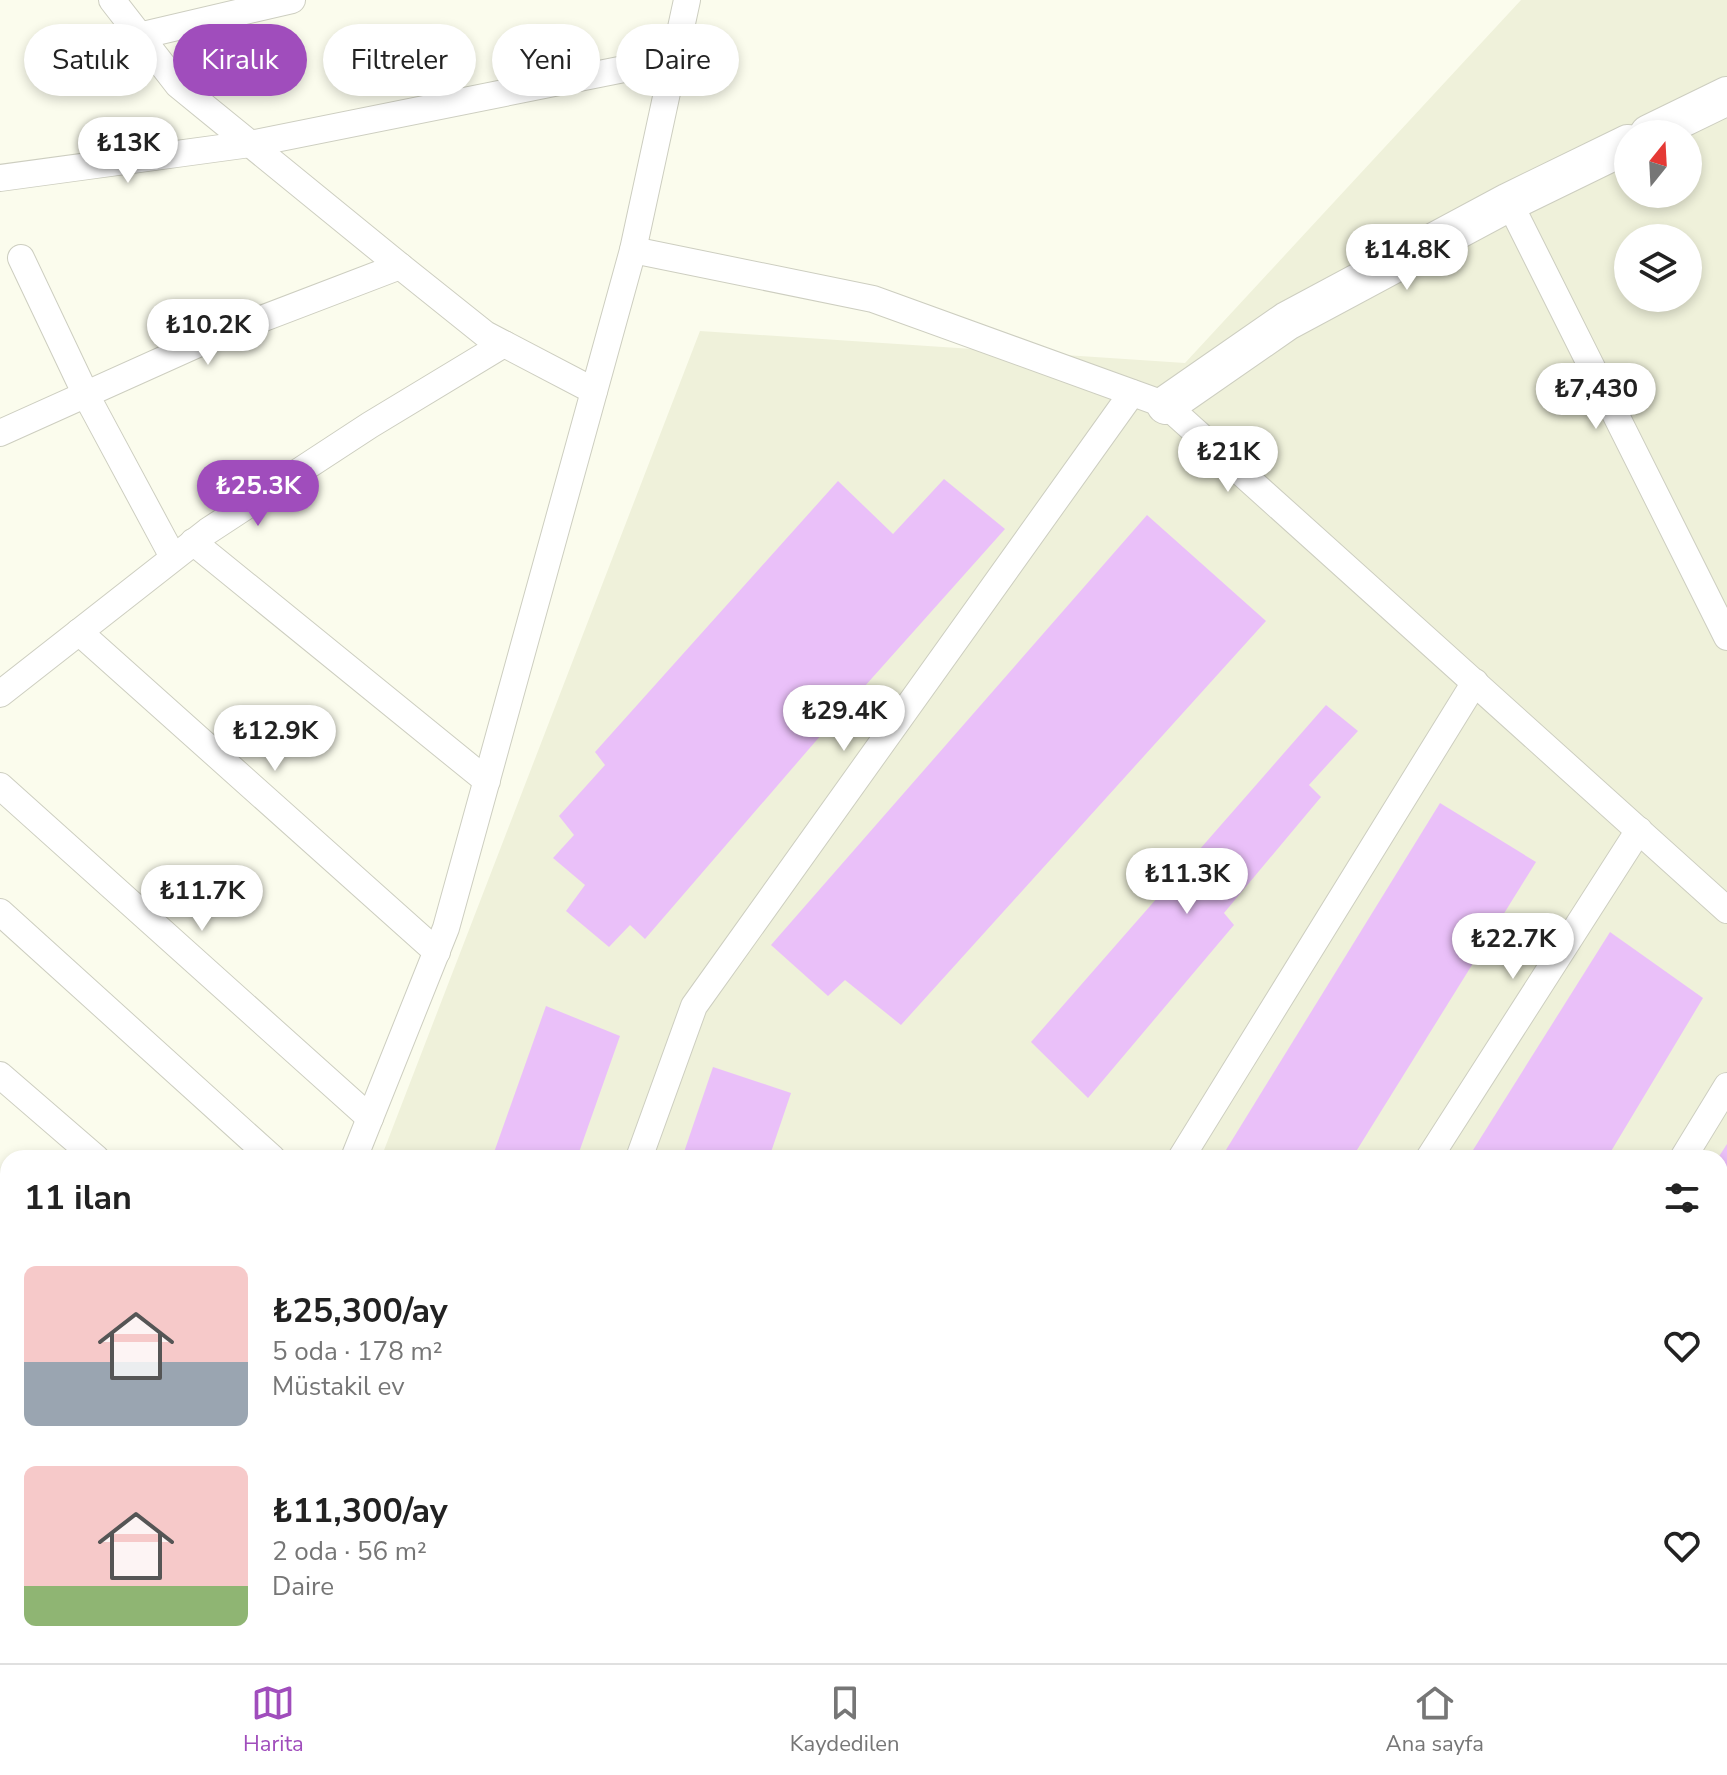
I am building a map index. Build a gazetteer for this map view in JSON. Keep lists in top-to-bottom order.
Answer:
{
  "north": "top",
  "page": {
    "chip": [
      "Satılık",
      "Kiralık",
      "Filtreler",
      "Yeni",
      "Daire"
    ],
    "price": [
      "₺13K",
      "₺14.8K",
      "₺10.2K",
      "₺7,430",
      "₺21K",
      "₺25.3K",
      "₺29.4K",
      "₺12.9K",
      "₺11.3K",
      "₺11.7K",
      "₺22.7K"
    ],
    "heading": "11 ilan",
    "list": [
      {
        "name": "₺25,300/ay",
        "note": "5 oda · 178 m² · Müstakil ev"
      },
      {
        "name": "₺11,300/ay",
        "note": "2 oda · 56 m² · Daire"
      }
    ],
    "tabs": ["Harita", "Kaydedilen", "Ana sayfa"]
  }
}
